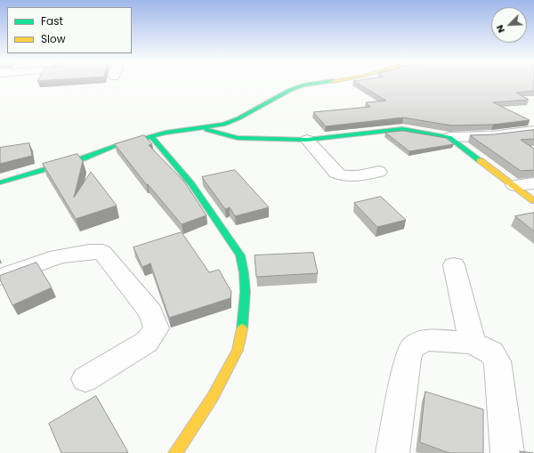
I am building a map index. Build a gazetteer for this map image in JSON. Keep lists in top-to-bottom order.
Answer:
{
  "legend": ["Fast", "Slow"],
  "north": "bottom left"
}
